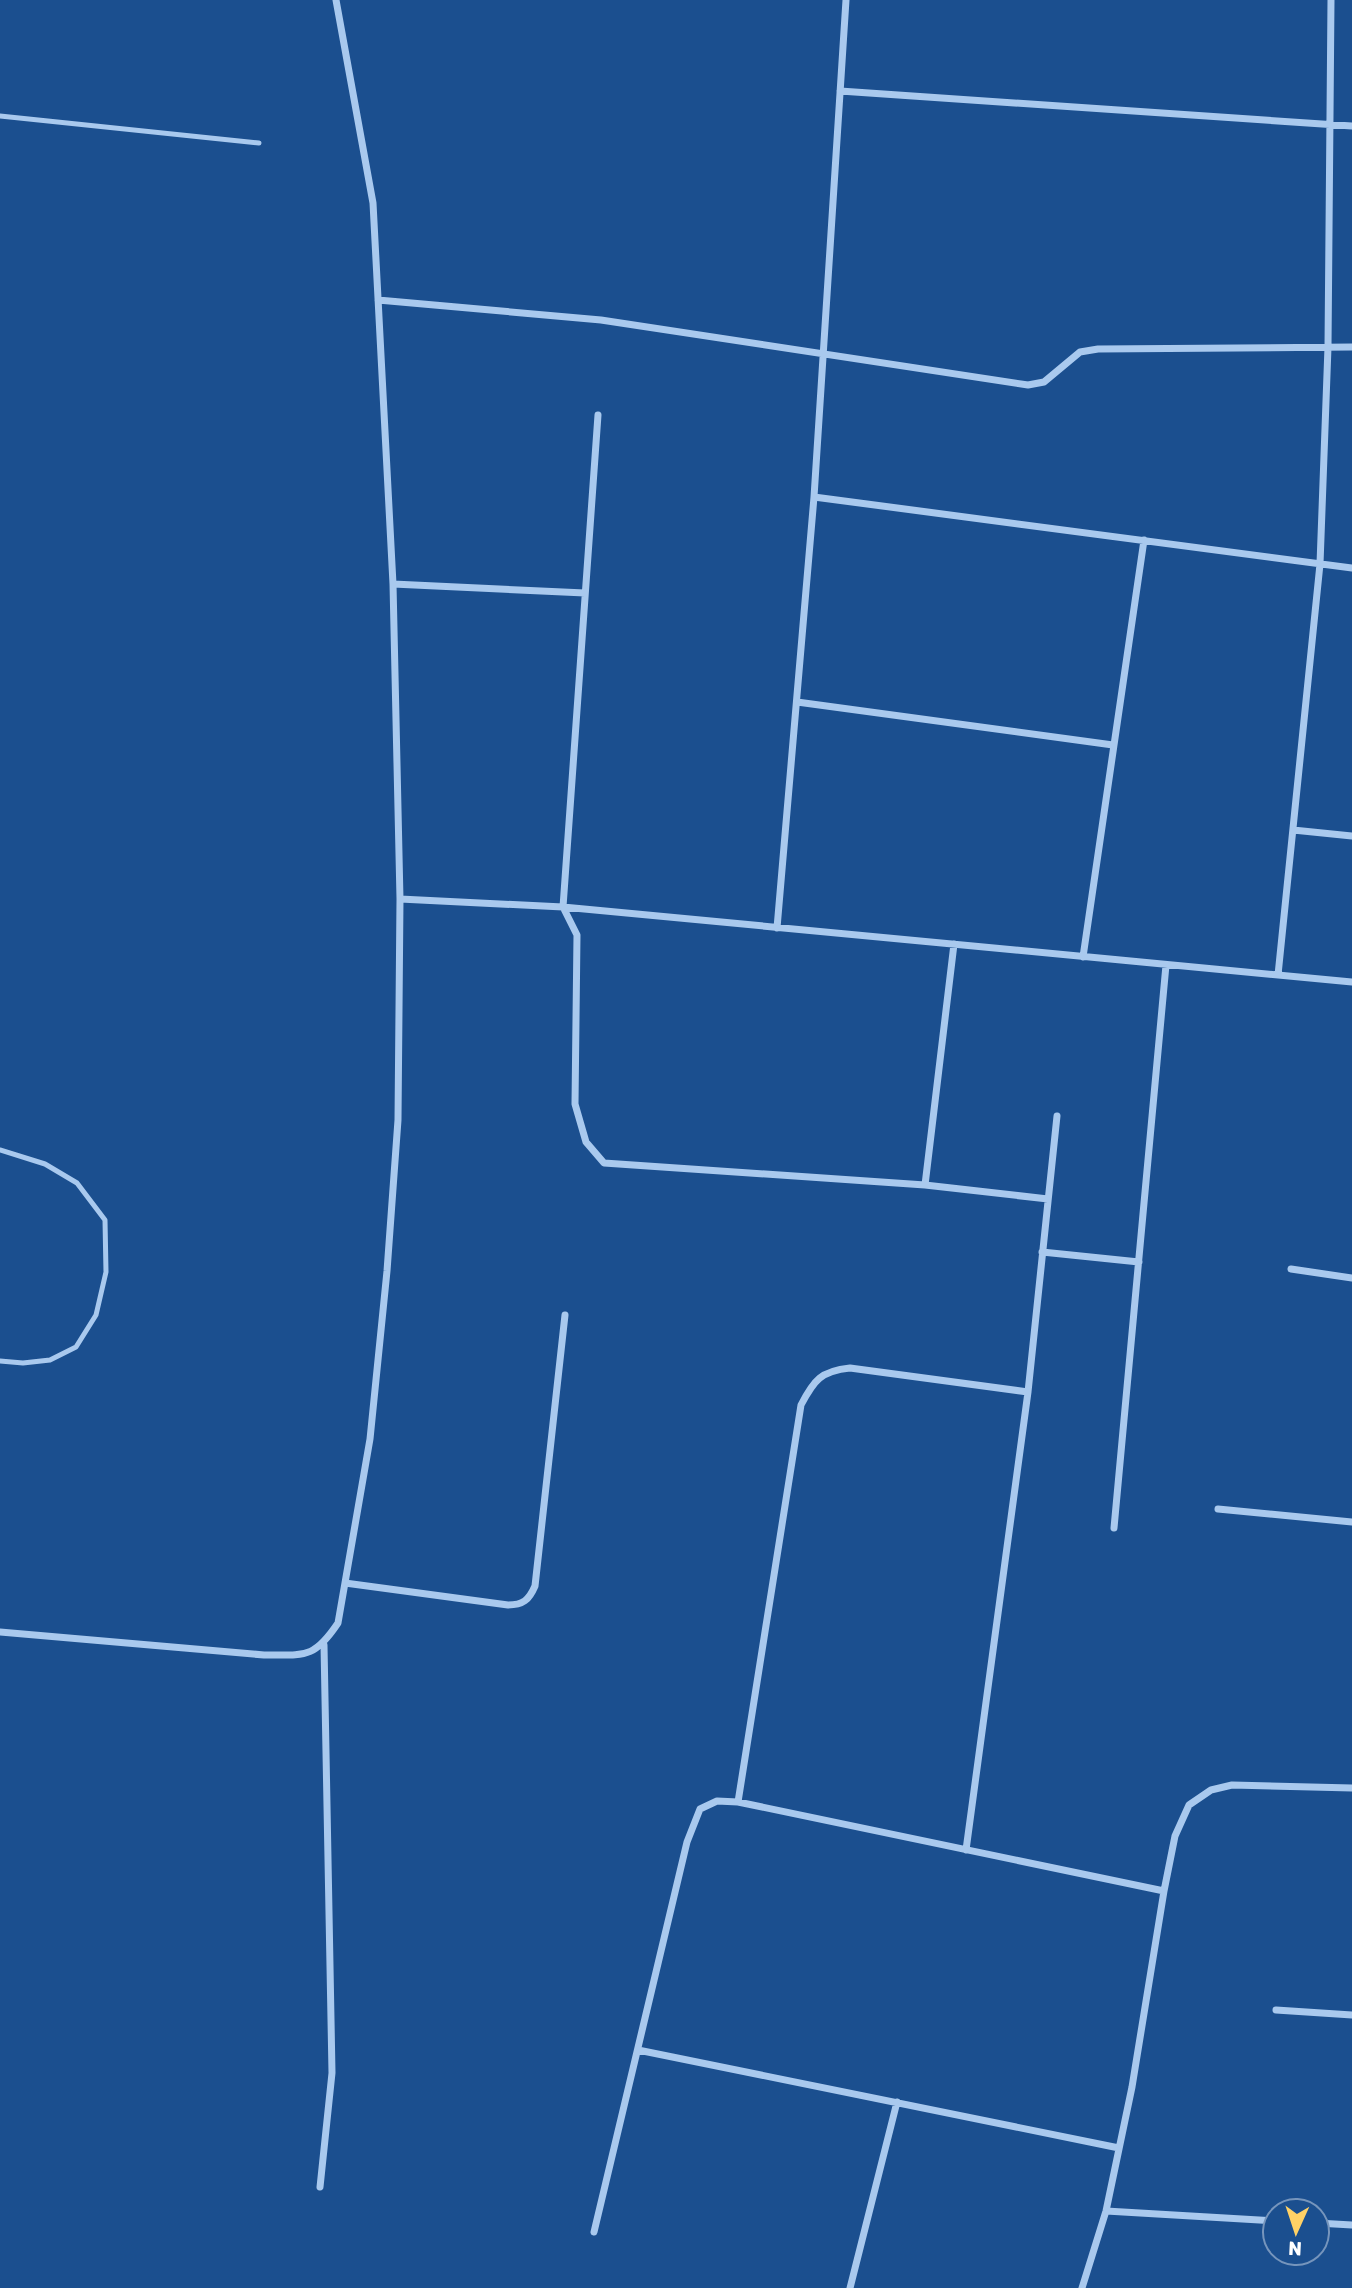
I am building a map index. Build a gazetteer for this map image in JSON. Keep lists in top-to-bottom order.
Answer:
{
  "north": "bottom"
}
